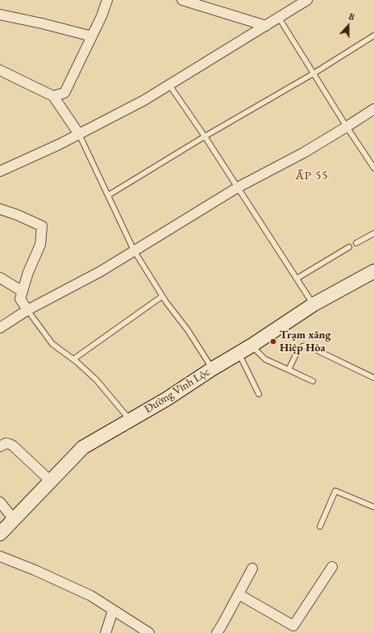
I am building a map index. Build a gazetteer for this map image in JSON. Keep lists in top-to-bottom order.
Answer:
{
  "streets": {
    "main road": ["Đường Vĩnh Lộc"]
  },
  "districts": ["ẤP 55"],
  "places": ["Trạm xăng Hiệp Hòa"],
  "north": "top"
}
